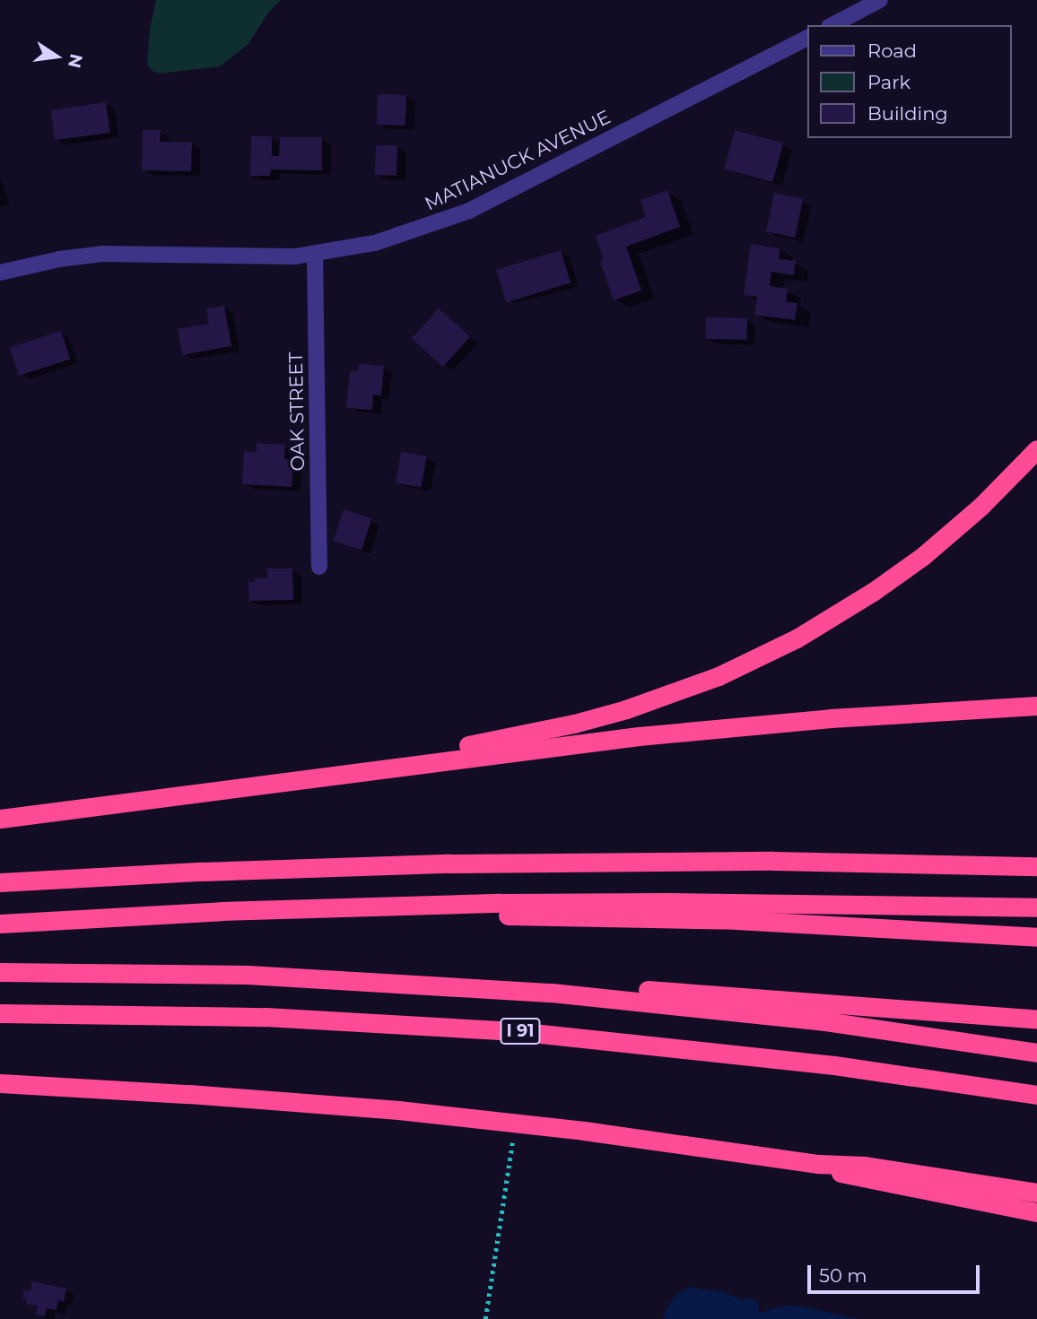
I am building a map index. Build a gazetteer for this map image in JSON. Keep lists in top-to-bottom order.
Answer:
{
  "streets": {
    "highway": ["I 91"],
    "street": ["MATIANUCK AVENUE", "OAK STREET"]
  },
  "crossings": [
    ["MATIANUCK AVENUE", "OAK STREET"]
  ],
  "legend": ["Road", "Park", "Building"],
  "scale_bar": "50 m",
  "north": "right"
}
